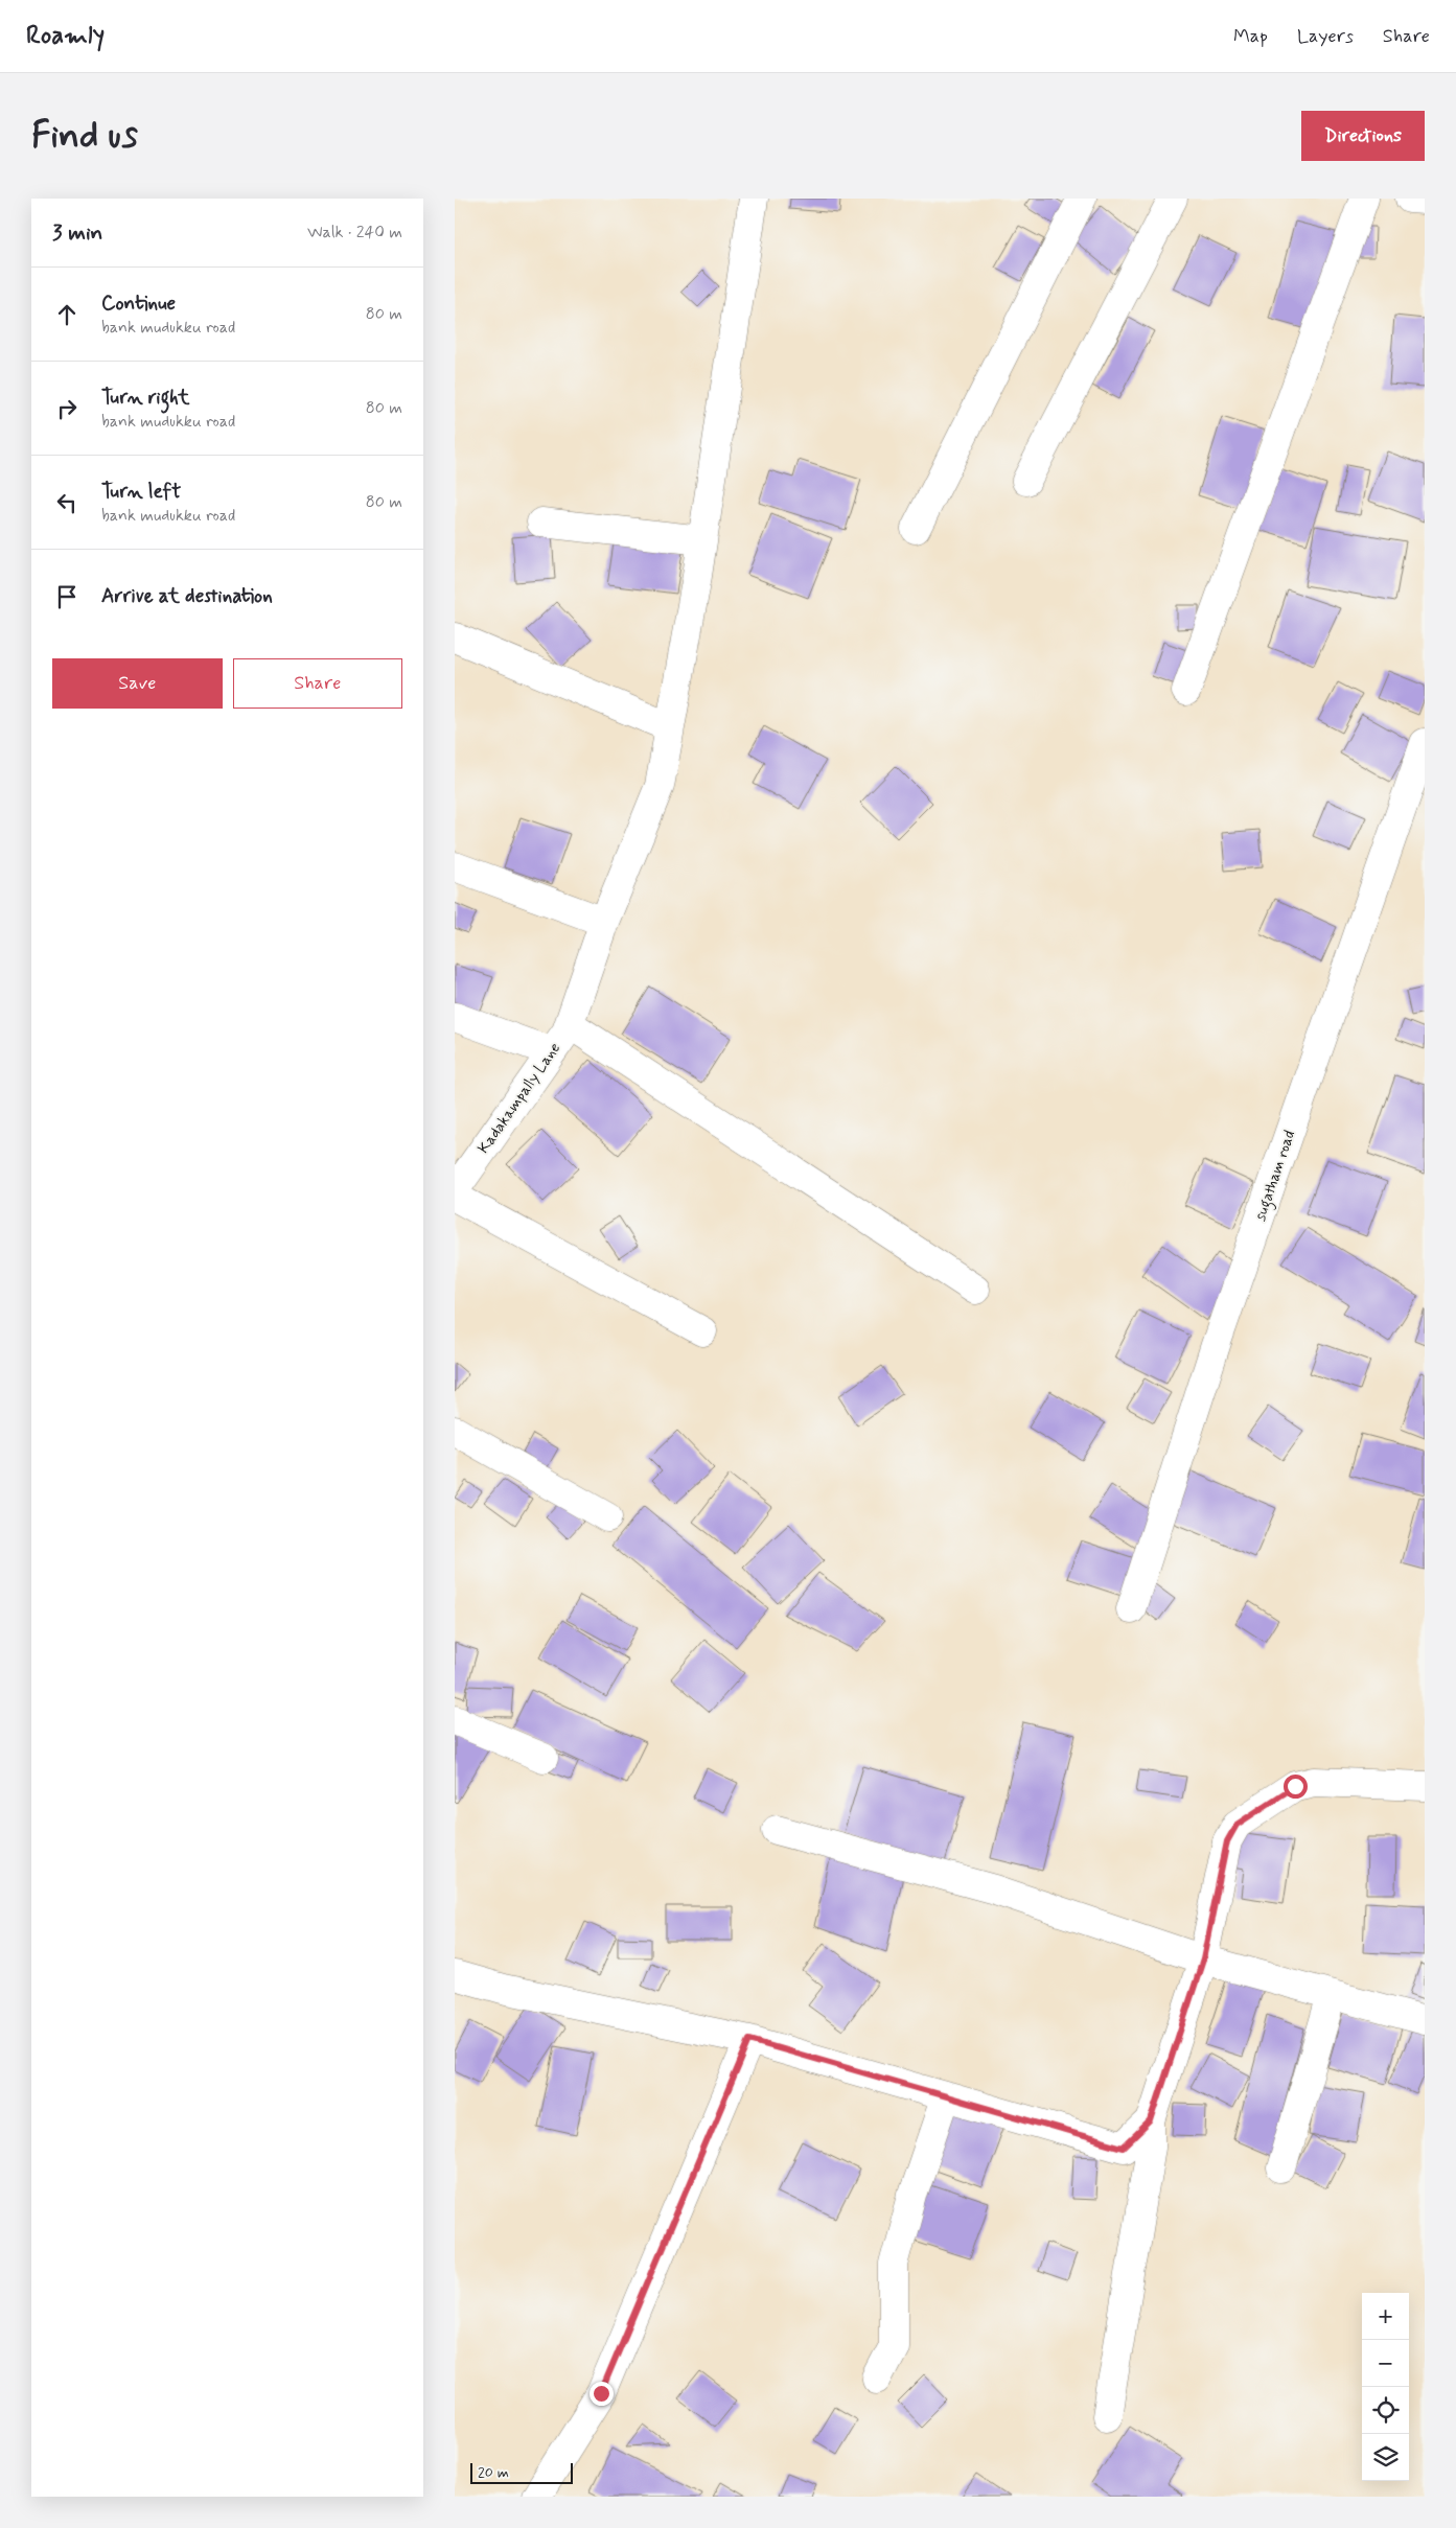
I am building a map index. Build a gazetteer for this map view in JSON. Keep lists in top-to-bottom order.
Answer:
{
  "streets": {
    "street": ["Kadakampally Lane", "sugatham road"]
  },
  "scale_bar": "20 m",
  "page": {
    "header": "Roamly",
    "nav": ["Map", "Layers", "Share"],
    "buttons": [
      "Directions",
      ["Save", "Share"]
    ],
    "title": "Find us",
    "heading": ["3 min", "Walk · 240 m"],
    "list": [
      ["Continue", "bank mudukku road", "80 m"],
      ["Turn right", "bank mudukku road", "80 m"],
      ["Turn left", "bank mudukku road", "80 m"],
      "Arrive at destination"
    ],
    "map_buttons": ["+", "−"],
    "scale": "20 m"
  }
}
